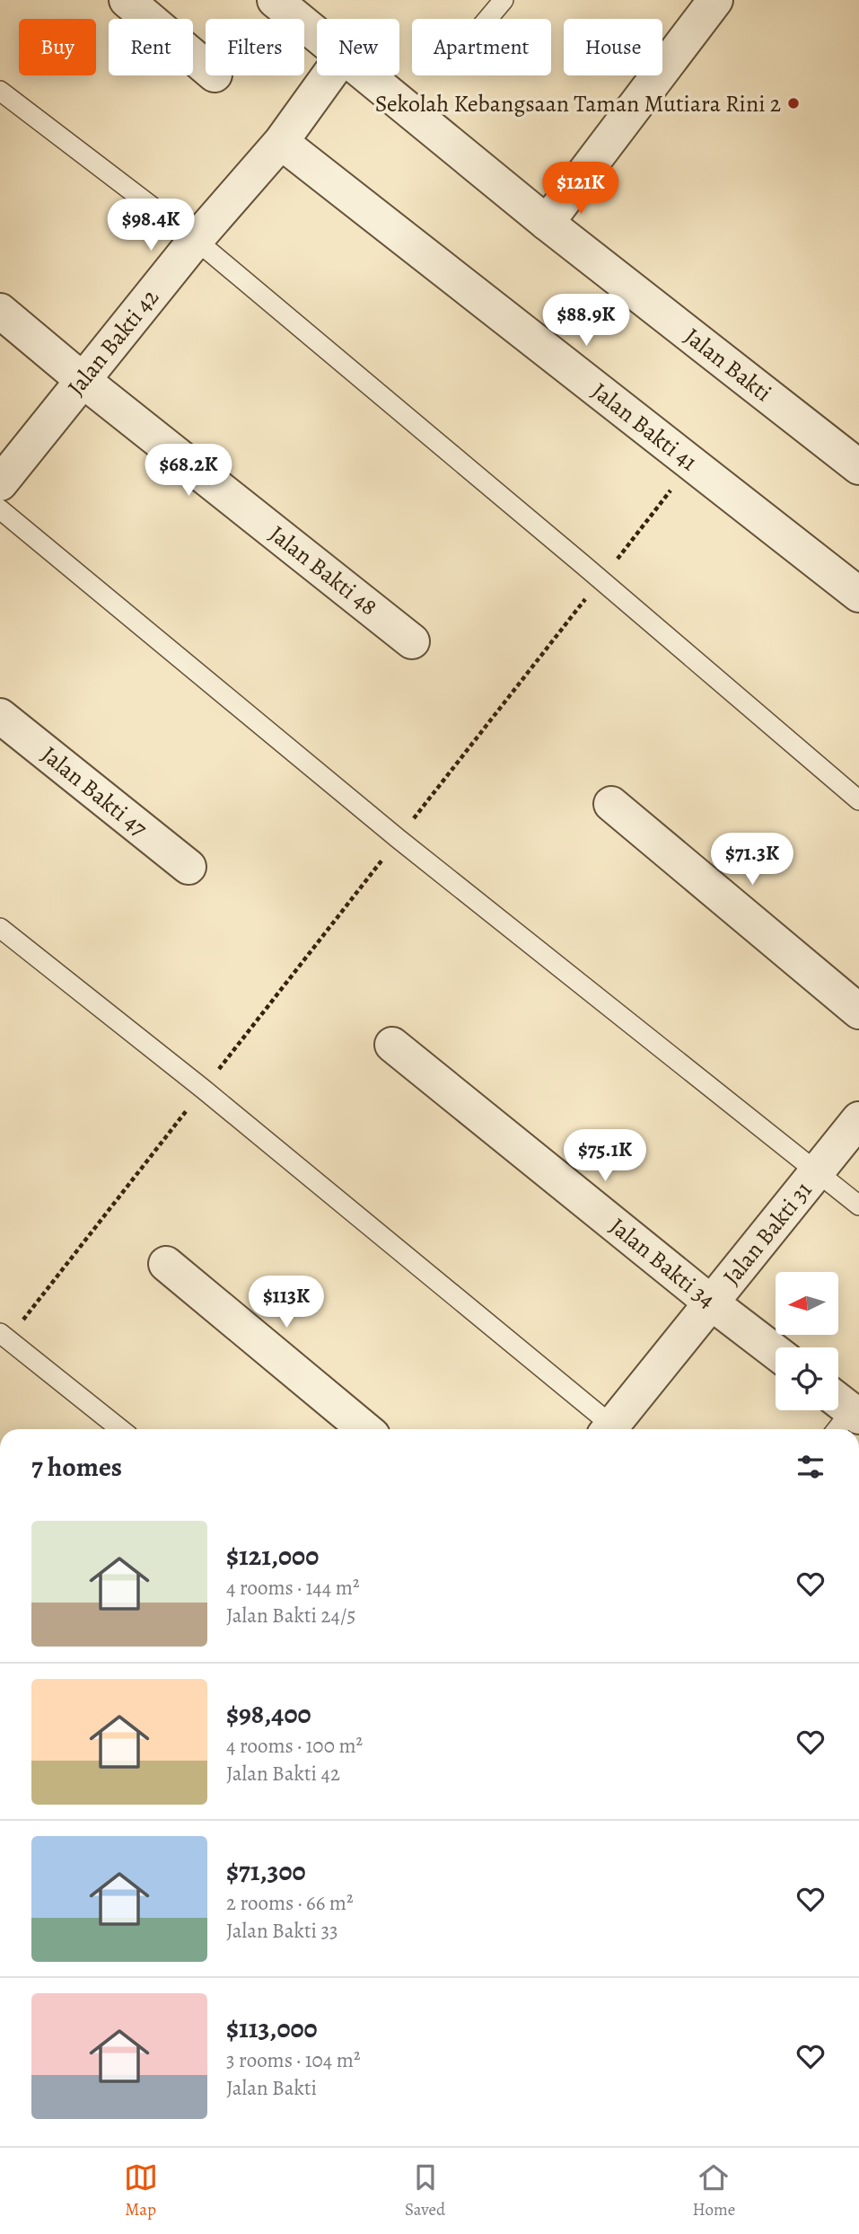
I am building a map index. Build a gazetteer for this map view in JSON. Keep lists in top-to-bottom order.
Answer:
{
  "streets": {
    "street": [
      "Jalan Bakti 42",
      "Jalan Bakti",
      "Jalan Bakti 41",
      "Jalan Bakti 48",
      "Jalan Bakti 47",
      "Jalan Bakti 31",
      "Jalan Bakti 34"
    ]
  },
  "crossings": [
    ["Jalan Bakti 42", "Jalan Bakti 41"],
    ["Jalan Bakti 42", "Jalan Bakti 48"],
    ["Jalan Bakti 31", "Jalan Bakti 34"]
  ],
  "places": ["Sekolah Kebangsaan Taman Mutiara Rini 2"],
  "north": "left",
  "page": {
    "chip": [
      "Buy",
      "Rent",
      "Filters",
      "New",
      "Apartment",
      "House"
    ],
    "price": [
      "$121K",
      "$98.4K",
      "$88.9K",
      "$68.2K",
      "$71.3K",
      "$75.1K",
      "$113K"
    ],
    "heading": "7 homes",
    "list": [
      {
        "name": "$121,000",
        "note": "4 rooms · 144 m² · Jalan Bakti 24/5"
      },
      {
        "name": "$98,400",
        "note": "4 rooms · 100 m² · Jalan Bakti 42"
      },
      {
        "name": "$71,300",
        "note": "2 rooms · 66 m² · Jalan Bakti 33"
      },
      {
        "name": "$113,000",
        "note": "3 rooms · 104 m² · Jalan Bakti"
      }
    ],
    "tabs": ["Map", "Saved", "Home"]
  }
}
